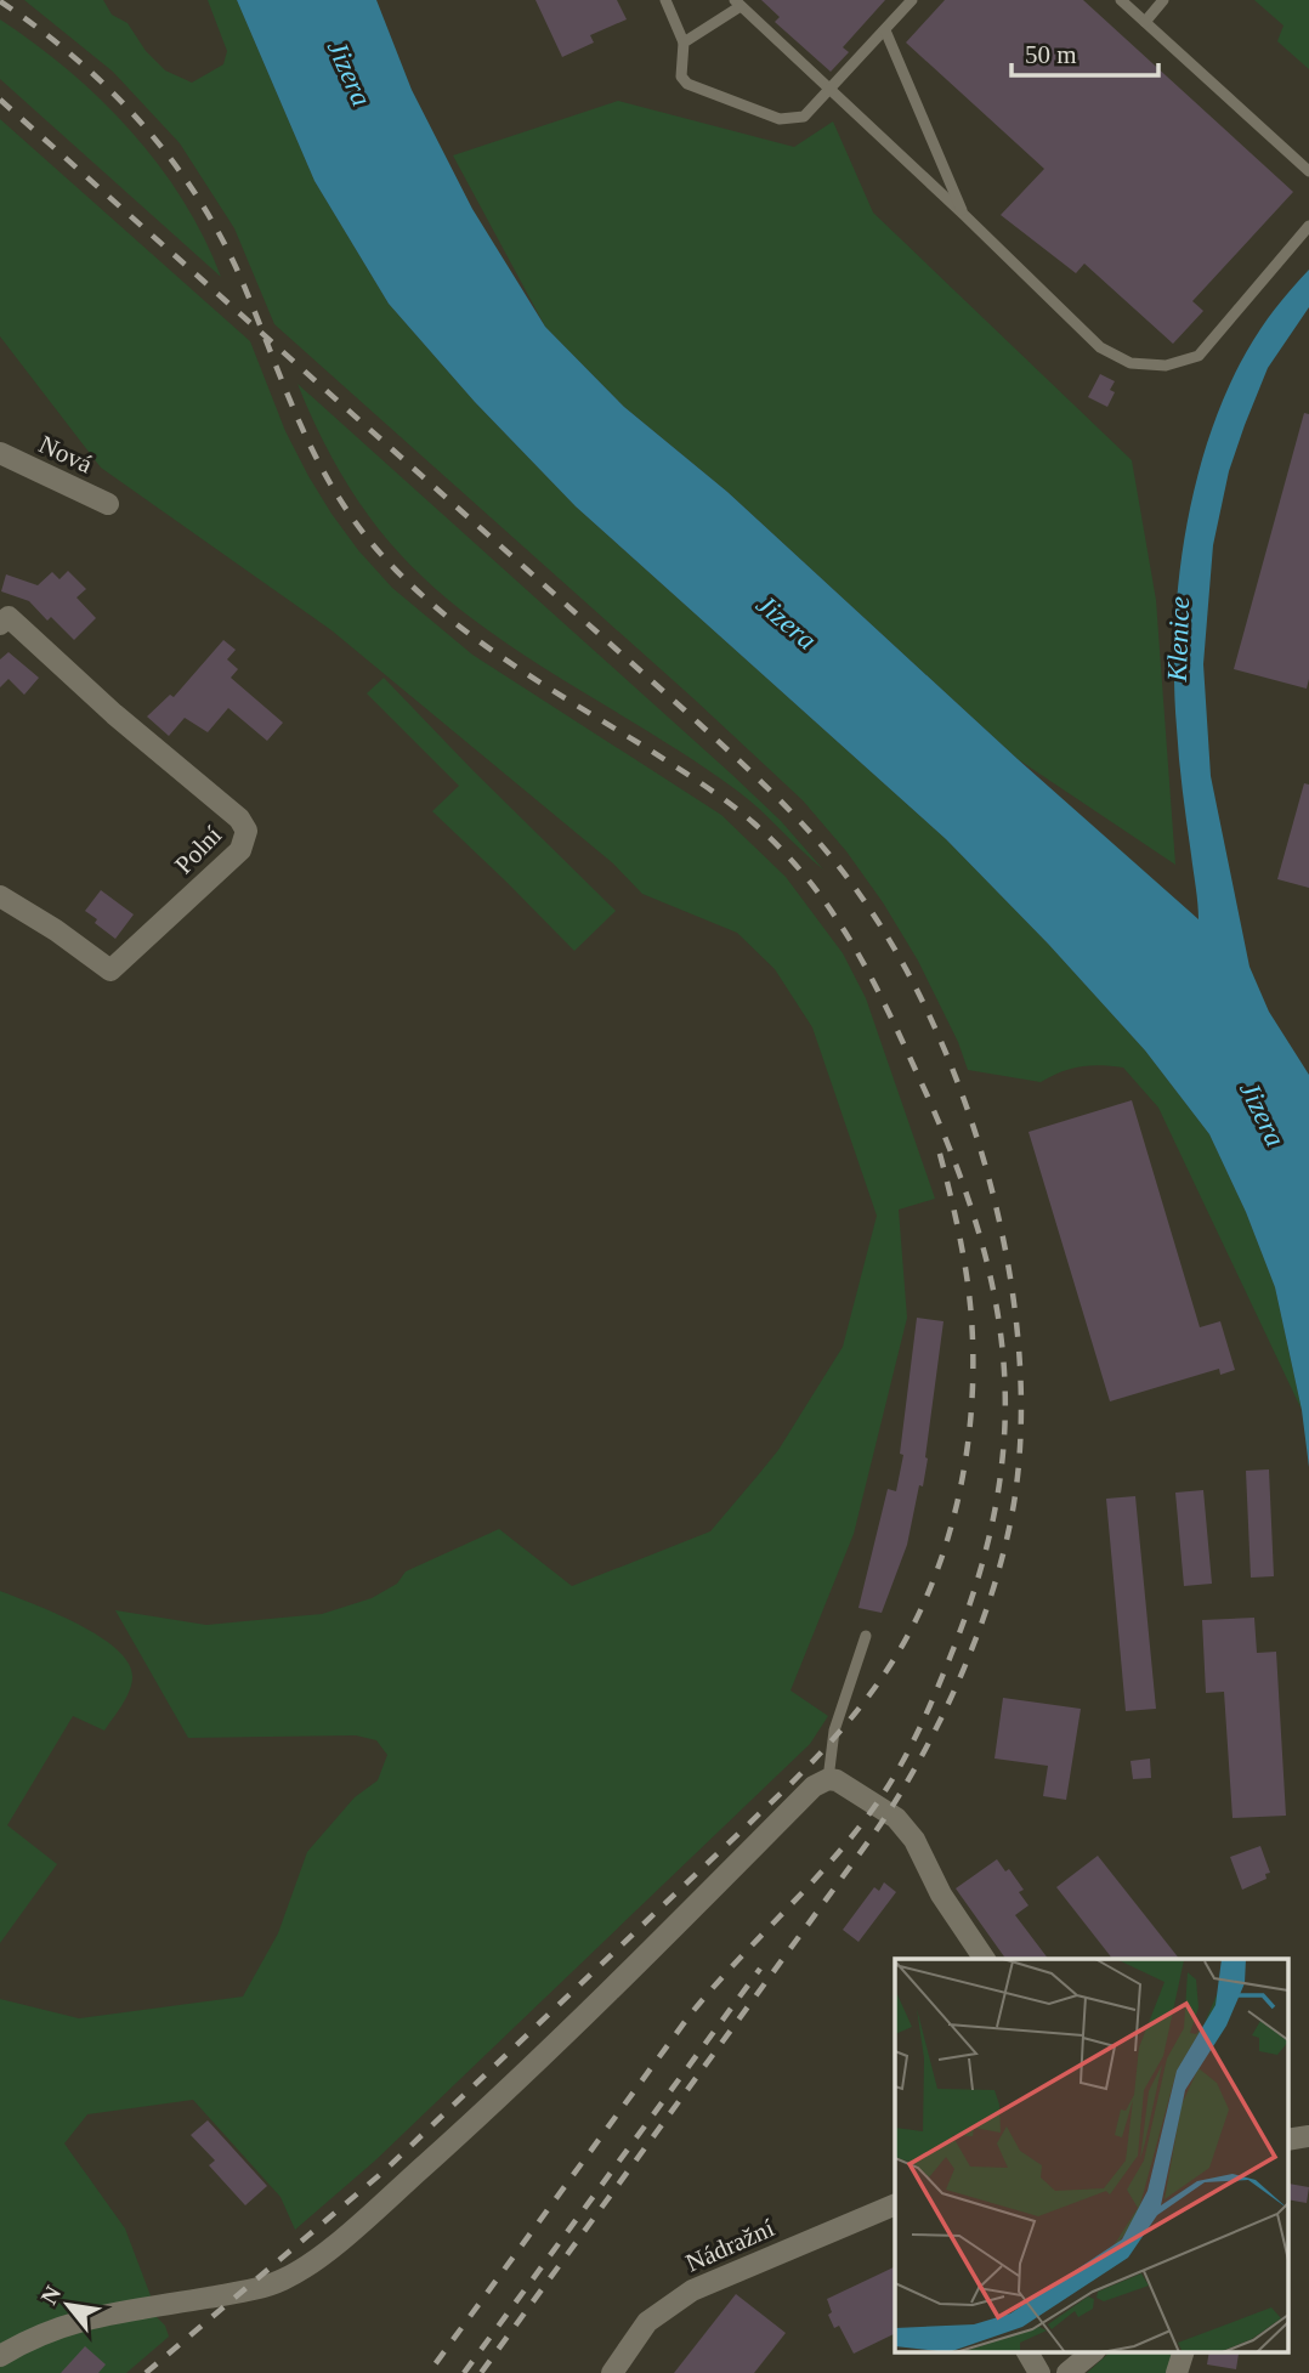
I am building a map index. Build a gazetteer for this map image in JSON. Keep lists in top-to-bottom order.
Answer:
{
  "streets": {
    "street": ["Nová", "Polní", "Nádražní"]
  },
  "water": ["Jizera", "Klenice"],
  "scale_bar": "50 m",
  "north": "top left"
}
